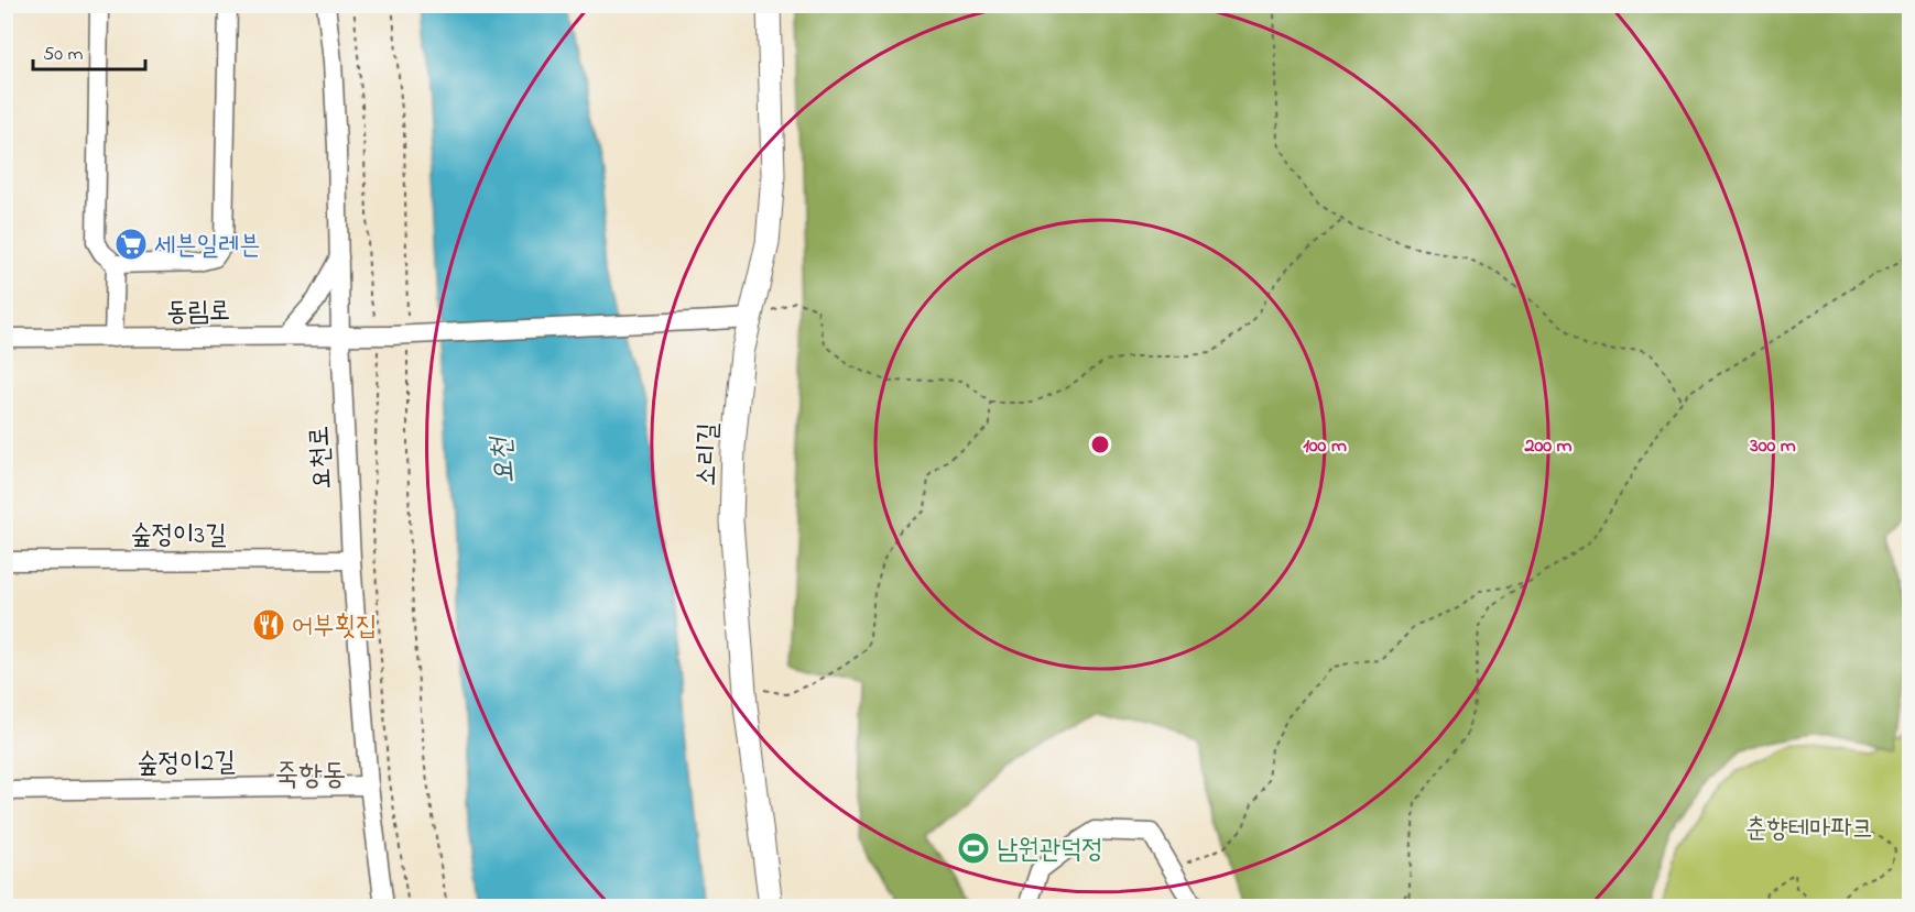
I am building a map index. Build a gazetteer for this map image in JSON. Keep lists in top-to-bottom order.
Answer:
{
  "streets": {
    "main road": ["소리길"],
    "street": [
      "동림로",
      "요천로",
      "숲정이3길",
      "숲정이2길"
    ]
  },
  "crossings": [
    ["동림로", "소리길"],
    ["동림로", "요천로"],
    ["요천로", "숲정이3길"],
    ["요천로", "숲정이2길"]
  ],
  "districts": ["죽항동"],
  "water": ["요천"],
  "parks": ["춘향테마파크"],
  "places": {
    "supermarket": ["세븐일레븐"],
    "restaurant": ["어부횟집"],
    "sports": ["남원관덕정"]
  },
  "scale_bar": "50 m",
  "rings": ["100 m", "200 m", "300 m"]
}
